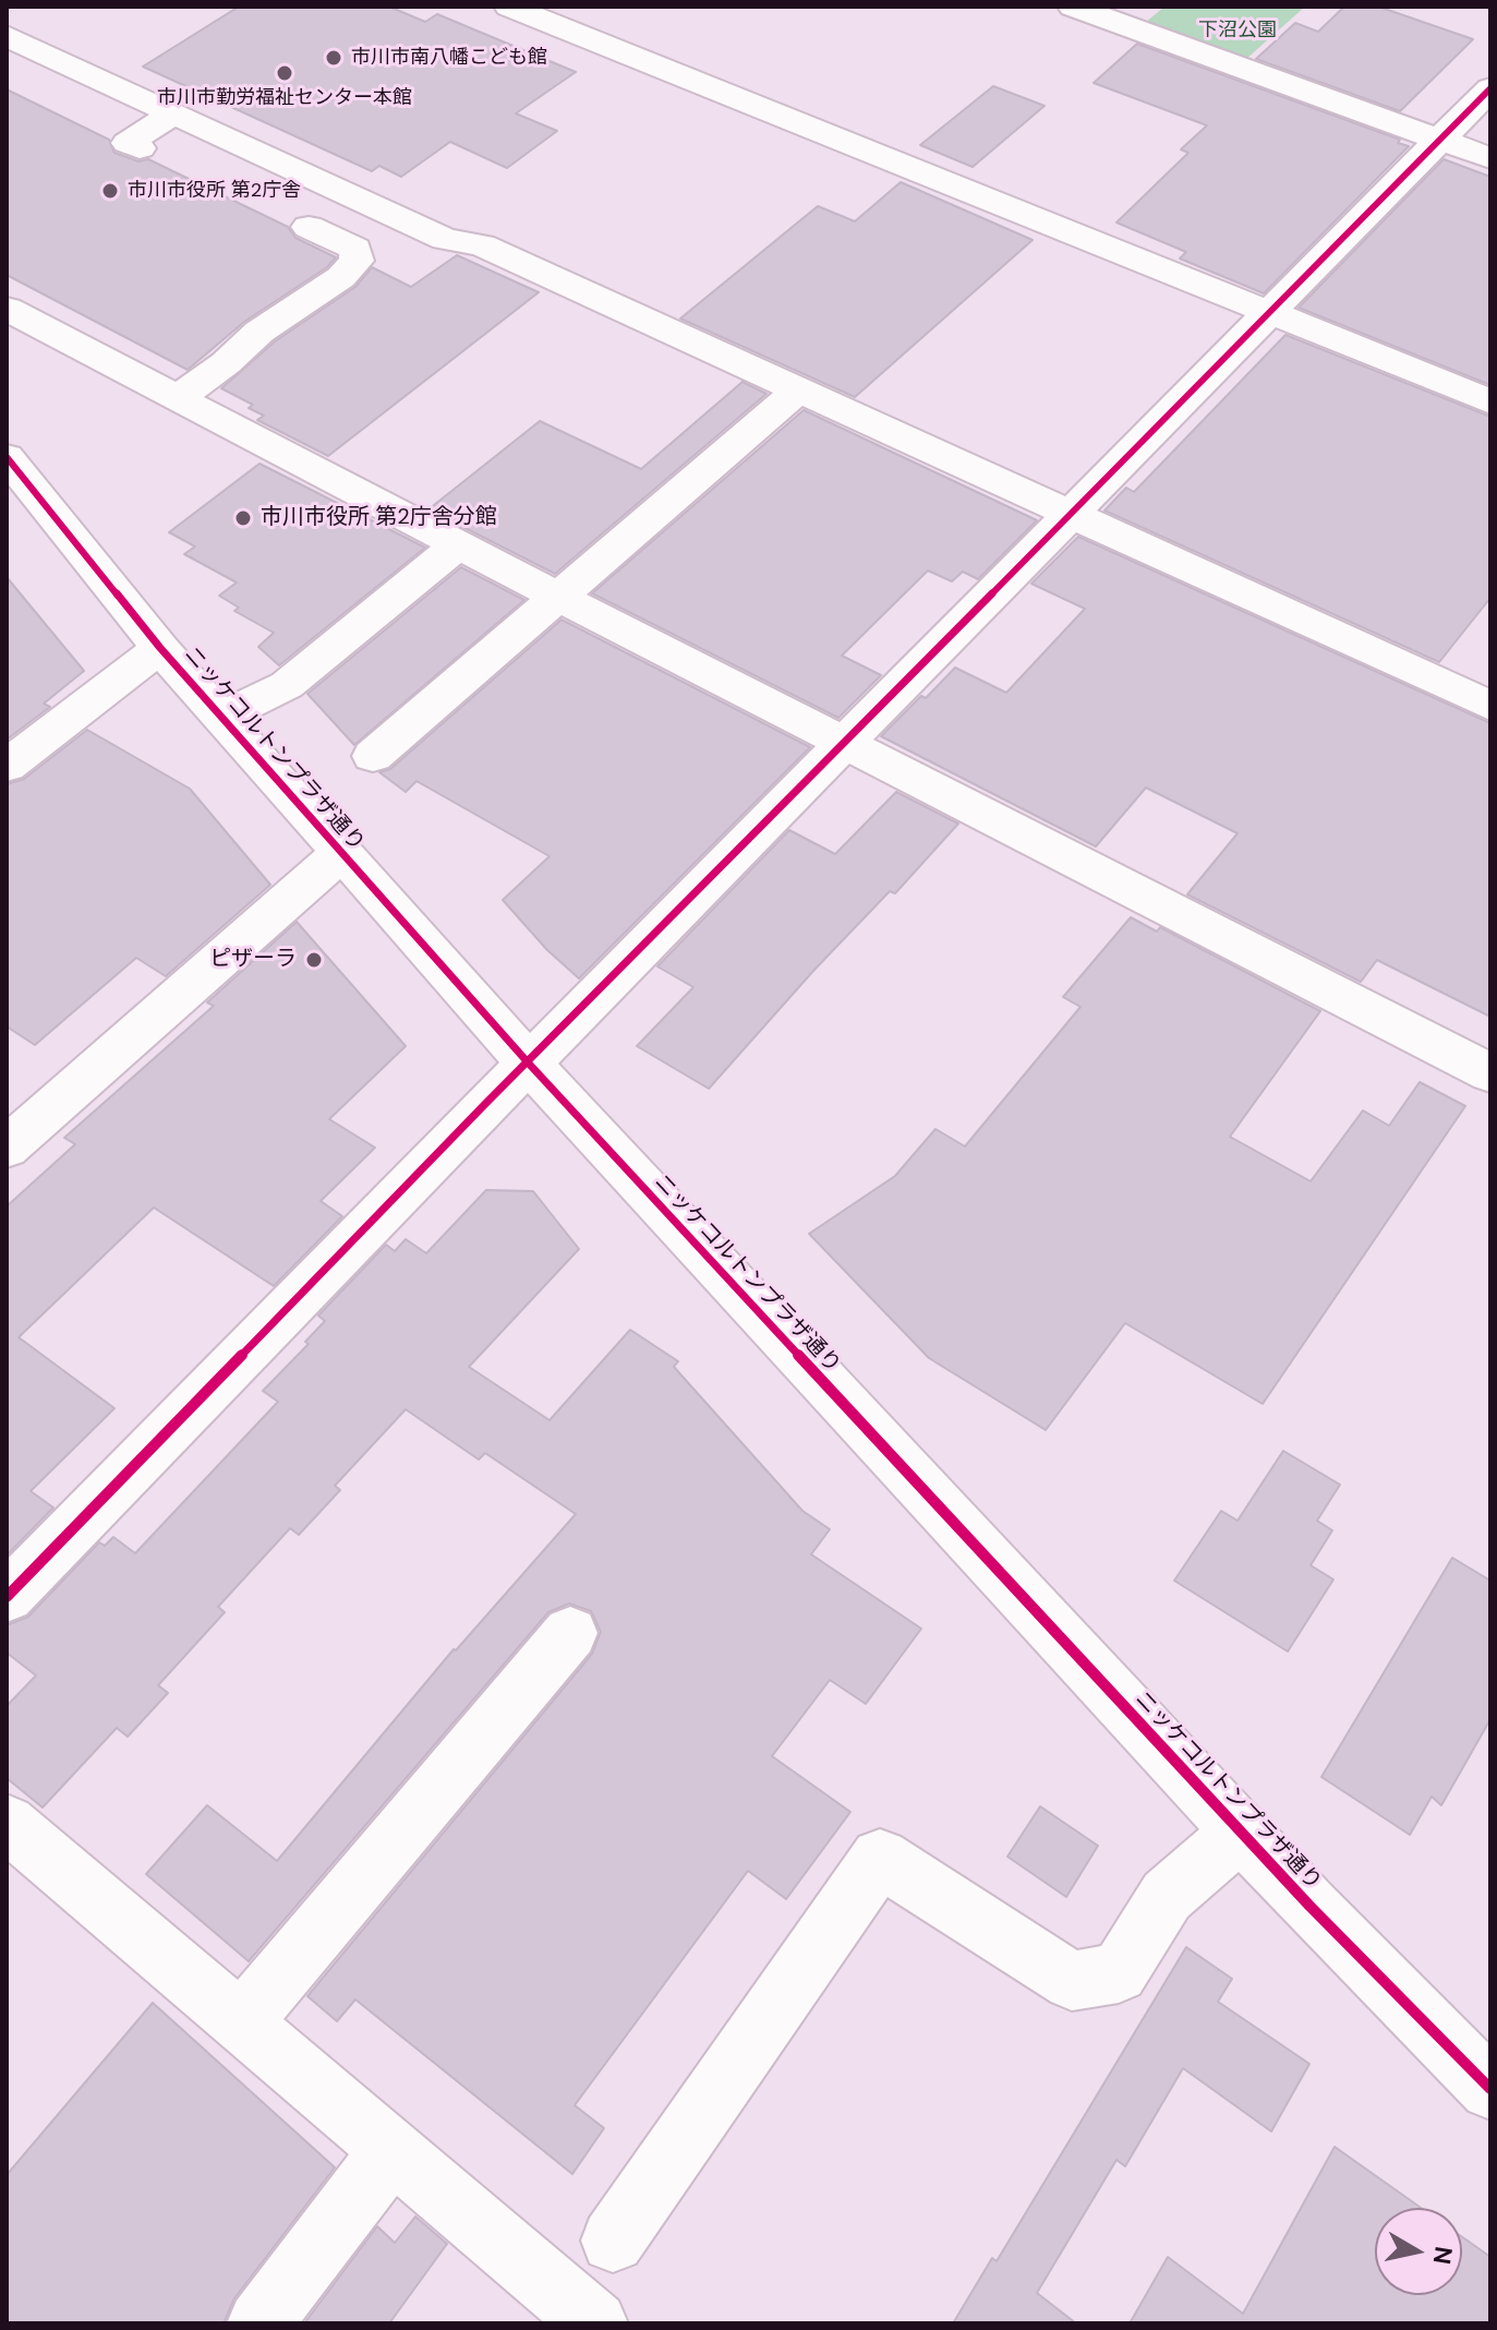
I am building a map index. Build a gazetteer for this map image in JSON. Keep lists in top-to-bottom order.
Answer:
{
  "streets": {
    "street": ["ニッケコルトンプラザ通り"]
  },
  "parks": ["下沼公園"],
  "places": [
    "市川市南八幡こども館",
    "市川市勤労福祉センター本館",
    "市川市役所 第2庁舎",
    "市川市役所 第2庁舎分館",
    "ピザーラ"
  ],
  "north": "right"
}
